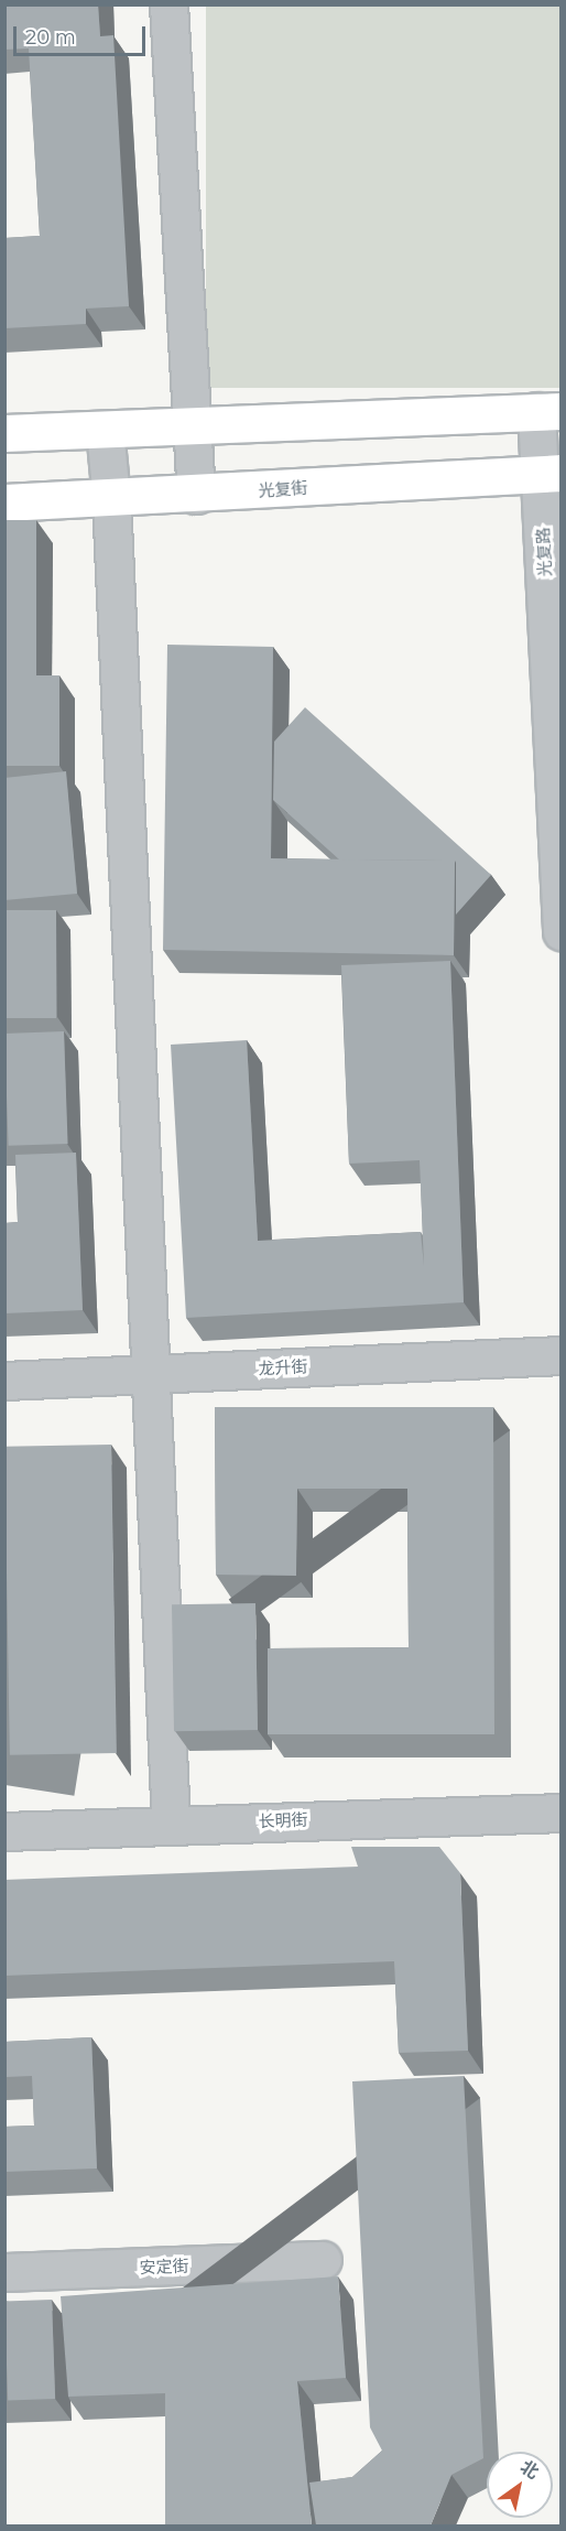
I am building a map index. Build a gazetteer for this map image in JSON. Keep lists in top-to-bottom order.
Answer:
{
  "streets": {
    "main road": ["光复街"],
    "street": [
      "光复路",
      "龙升街",
      "长明街",
      "安定街"
    ]
  },
  "crossings": [
    ["光复街", "光复路"]
  ],
  "scale_bar": "20 m",
  "north": "top right"
}
